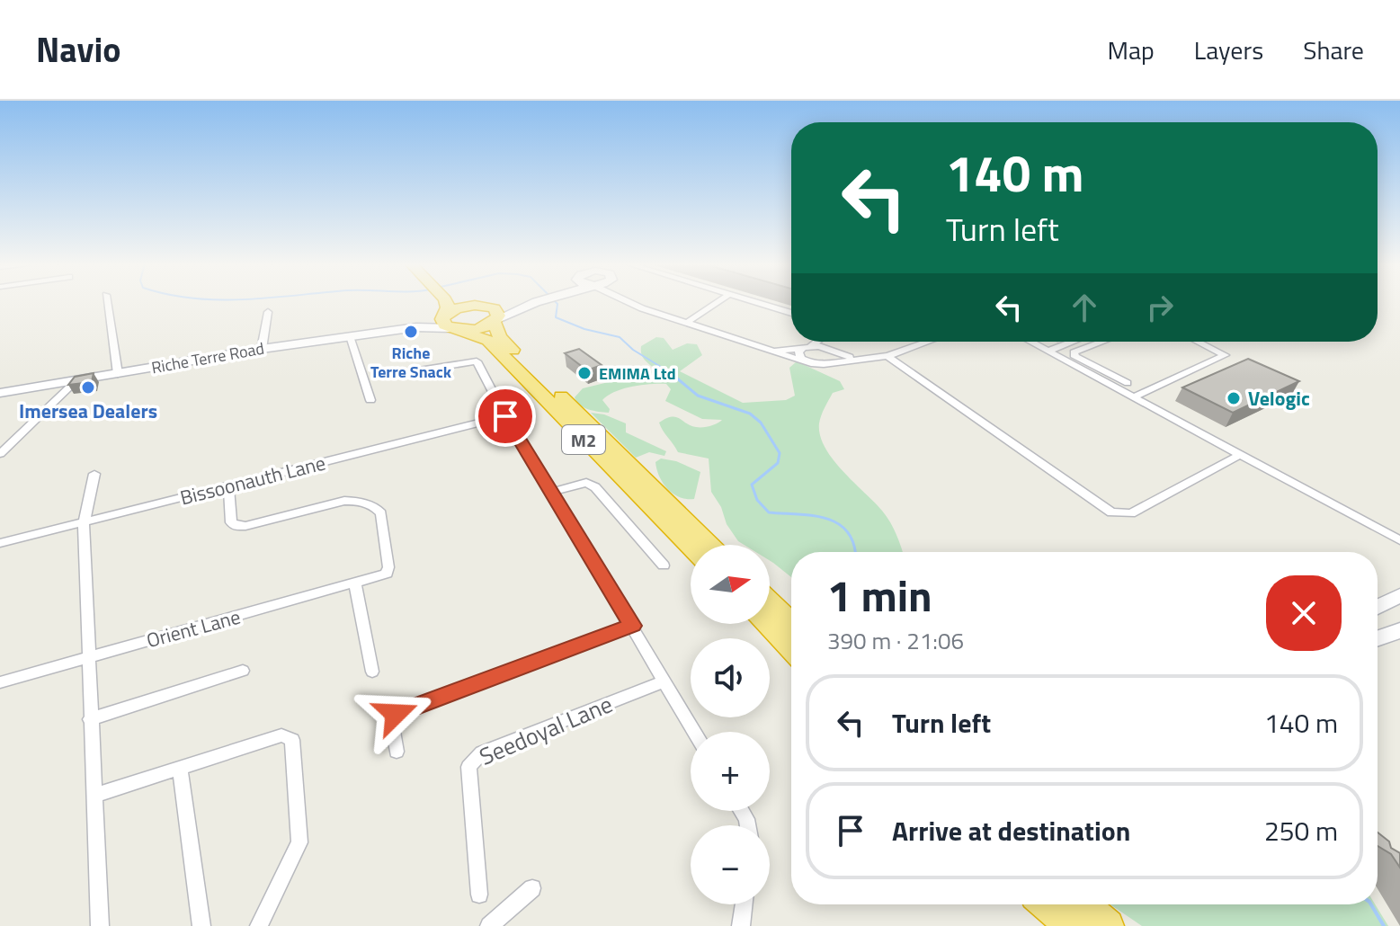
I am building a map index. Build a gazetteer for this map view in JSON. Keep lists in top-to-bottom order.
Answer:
{
  "streets": {
    "highway": ["M2"],
    "main road": ["Riche Terre Road"],
    "street": ["Bissoonauth Lane", "Orient Lane", "Seedoyal Lane"]
  },
  "crossings": [
    ["Riche Terre Road", "M2"],
    ["Bissoonauth Lane", "Orient Lane"]
  ],
  "places": [
    "Riche Terre Snack",
    "EMIMA Ltd",
    "Imersea Dealers",
    "Velogic"
  ],
  "north": "right",
  "page": {
    "header": "Navio",
    "nav": ["Map", "Layers", "Share"],
    "turn": ["140 m", "Turn left"],
    "map_buttons": ["+", "−"],
    "heading": ["1 min", "390 m · 21:06"],
    "list": [
      {
        "name": "Turn left",
        "value": "140 m"
      },
      {
        "name": "Arrive at destination",
        "value": "250 m"
      }
    ]
  }
}
